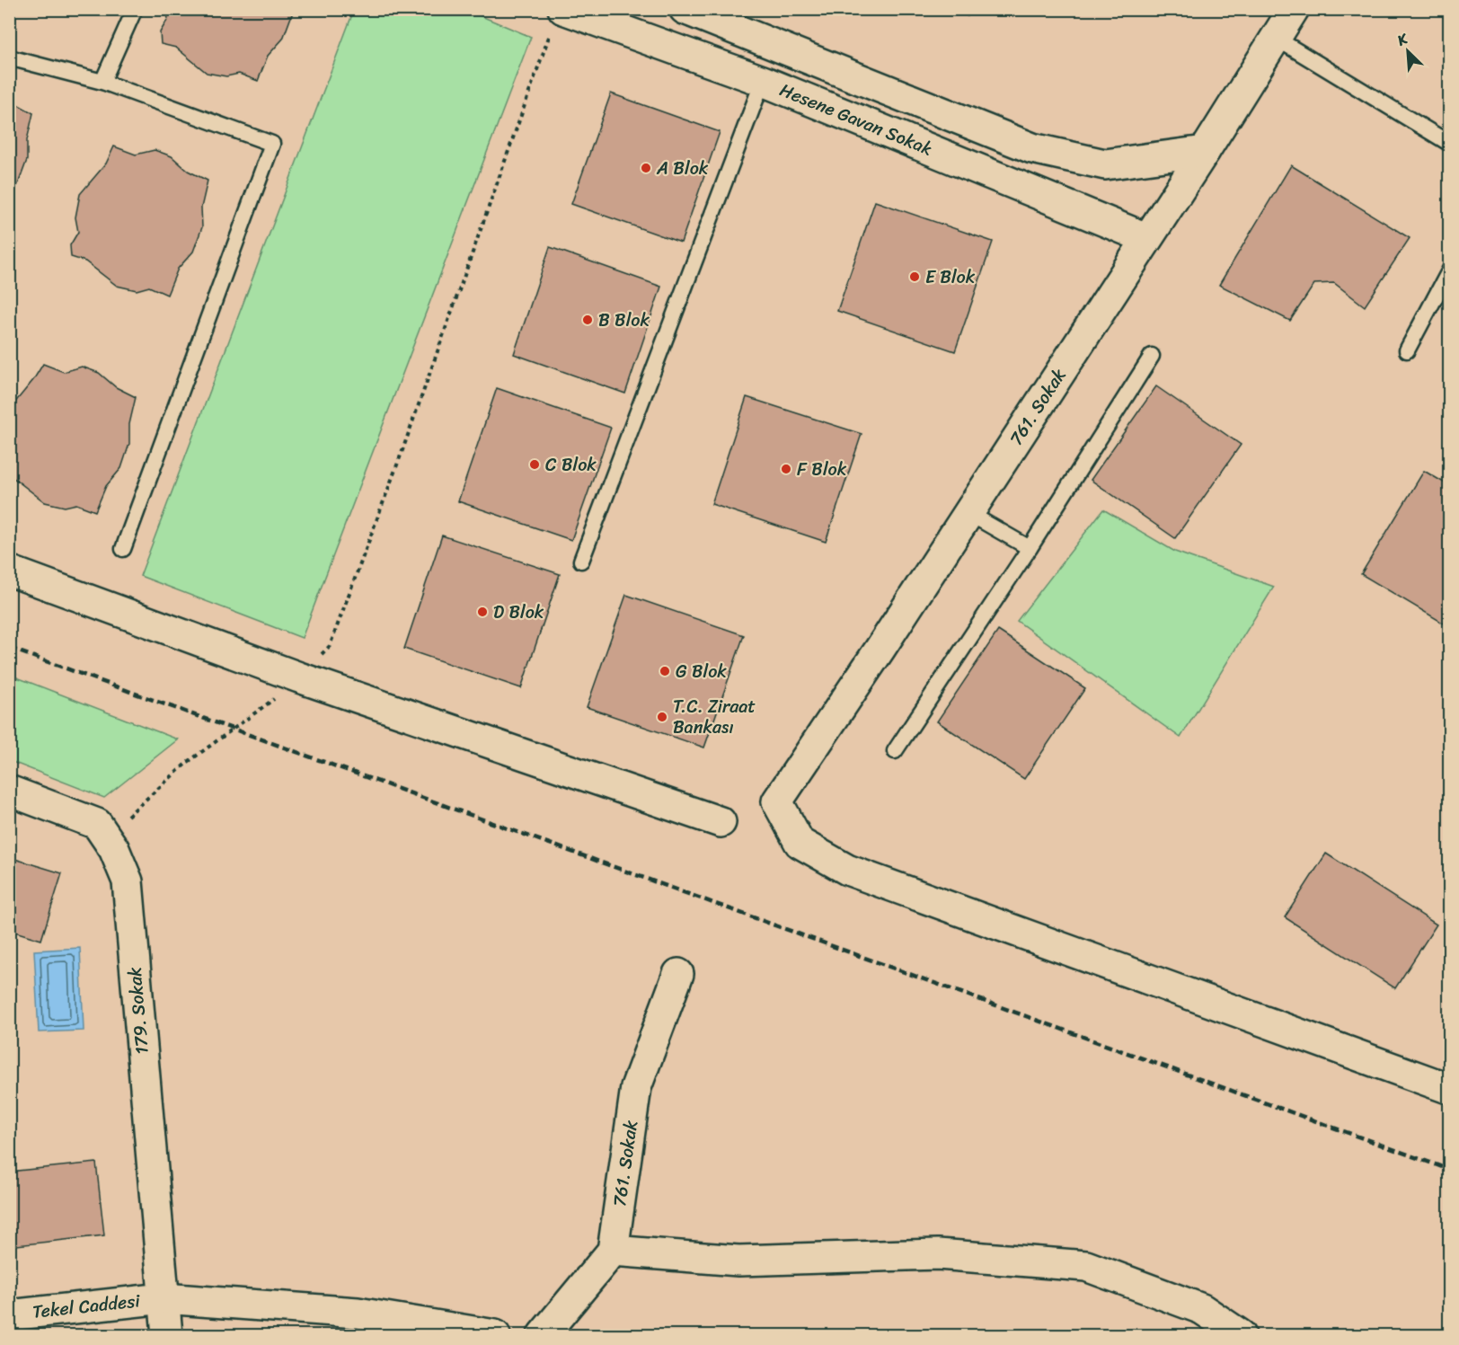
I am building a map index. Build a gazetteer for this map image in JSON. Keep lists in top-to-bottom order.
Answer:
{
  "streets": {
    "street": [
      "Hesene Gavan Sokak",
      "761. Sokak",
      "179. Sokak",
      "Tekel Caddesi"
    ]
  },
  "crossings": [
    ["Hesene Gavan Sokak", "761. Sokak"],
    ["179. Sokak", "Tekel Caddesi"]
  ],
  "places": [
    "A Blok",
    "E Blok",
    "B Blok",
    "C Blok",
    "F Blok",
    "D Blok",
    "G Blok",
    "T.C. Ziraat Bankası"
  ],
  "north": "top left"
}
